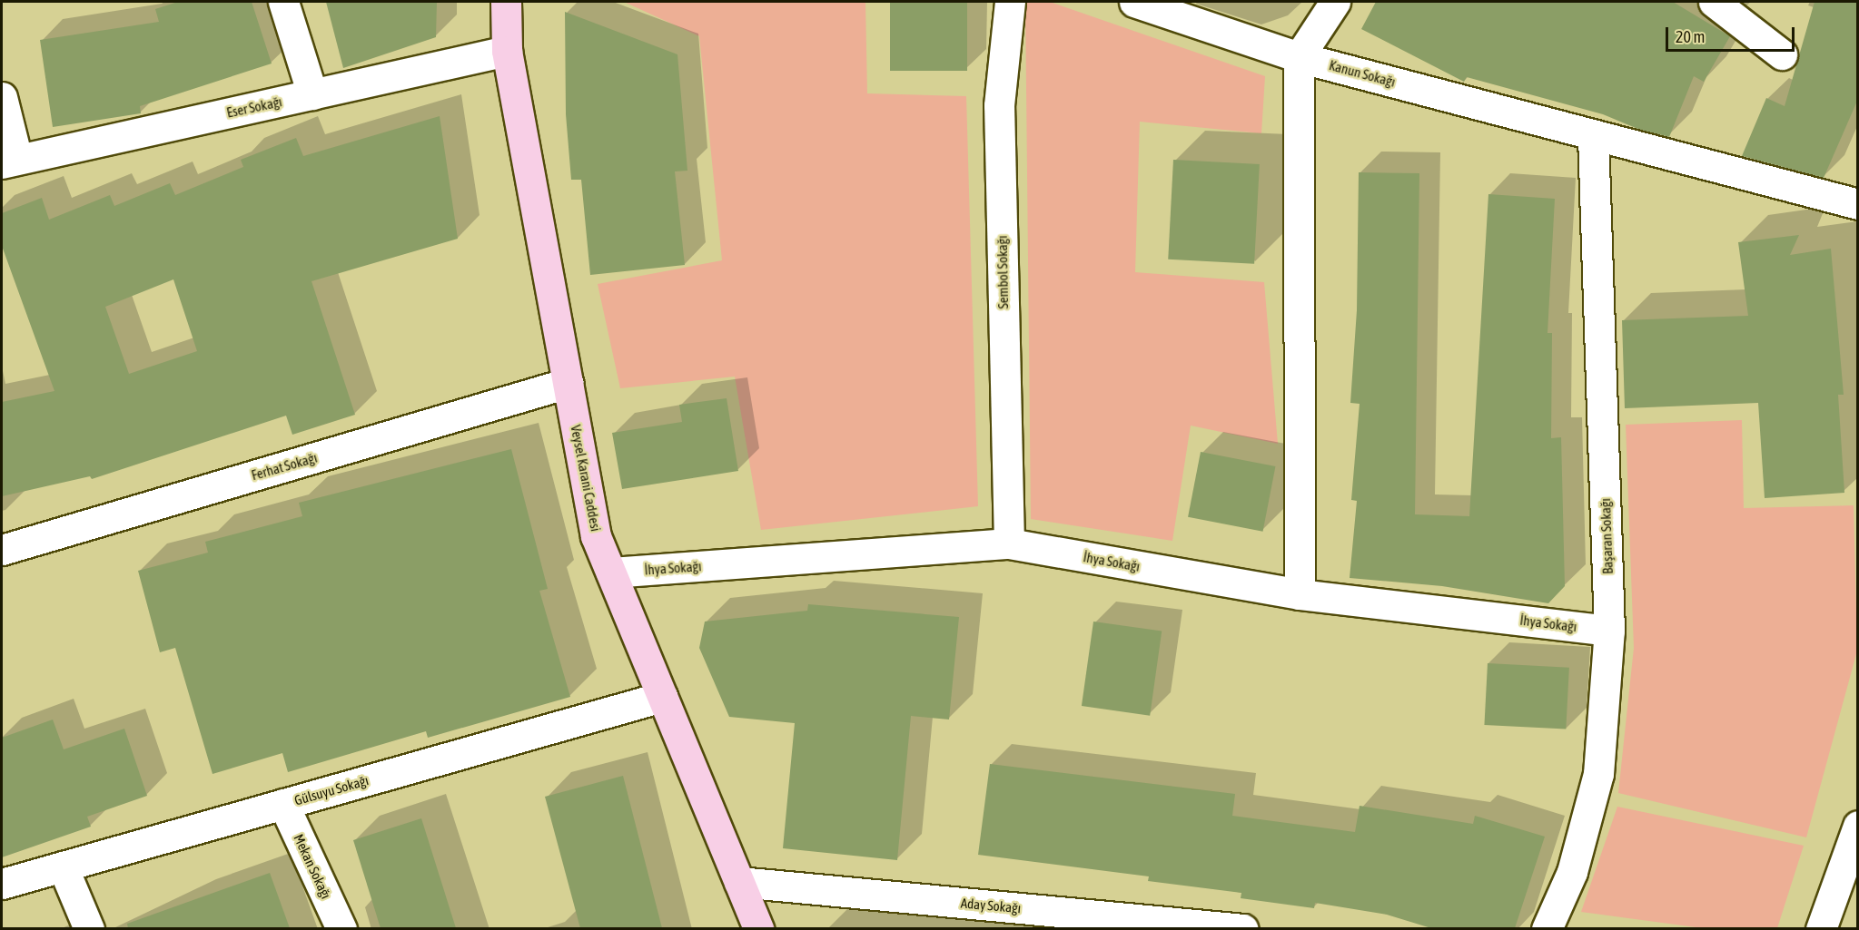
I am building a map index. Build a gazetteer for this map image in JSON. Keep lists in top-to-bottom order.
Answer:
{
  "streets": {
    "main road": ["Veysel Karani Caddesi"],
    "street": [
      "Kanun Sokağı",
      "Eser Sokağı",
      "Sembol Sokağı",
      "Ferhat Sokağı",
      "Başaran Sokağı",
      "İhya Sokağı",
      "Gülsuyu Sokağı",
      "Mekan Sokağı",
      "Aday Sokağı"
    ]
  },
  "crossings": [
    ["Kanun Sokağı", "Başaran Sokağı"],
    ["Eser Sokağı", "Veysel Karani Caddesi"],
    ["Sembol Sokağı", "İhya Sokağı"],
    ["Ferhat Sokağı", "Veysel Karani Caddesi"],
    ["Veysel Karani Caddesi", "İhya Sokağı"],
    ["Veysel Karani Caddesi", "Gülsuyu Sokağı"],
    ["Veysel Karani Caddesi", "Aday Sokağı"],
    ["Başaran Sokağı", "İhya Sokağı"],
    ["Gülsuyu Sokağı", "Mekan Sokağı"]
  ],
  "scale_bar": "20 m"
}
